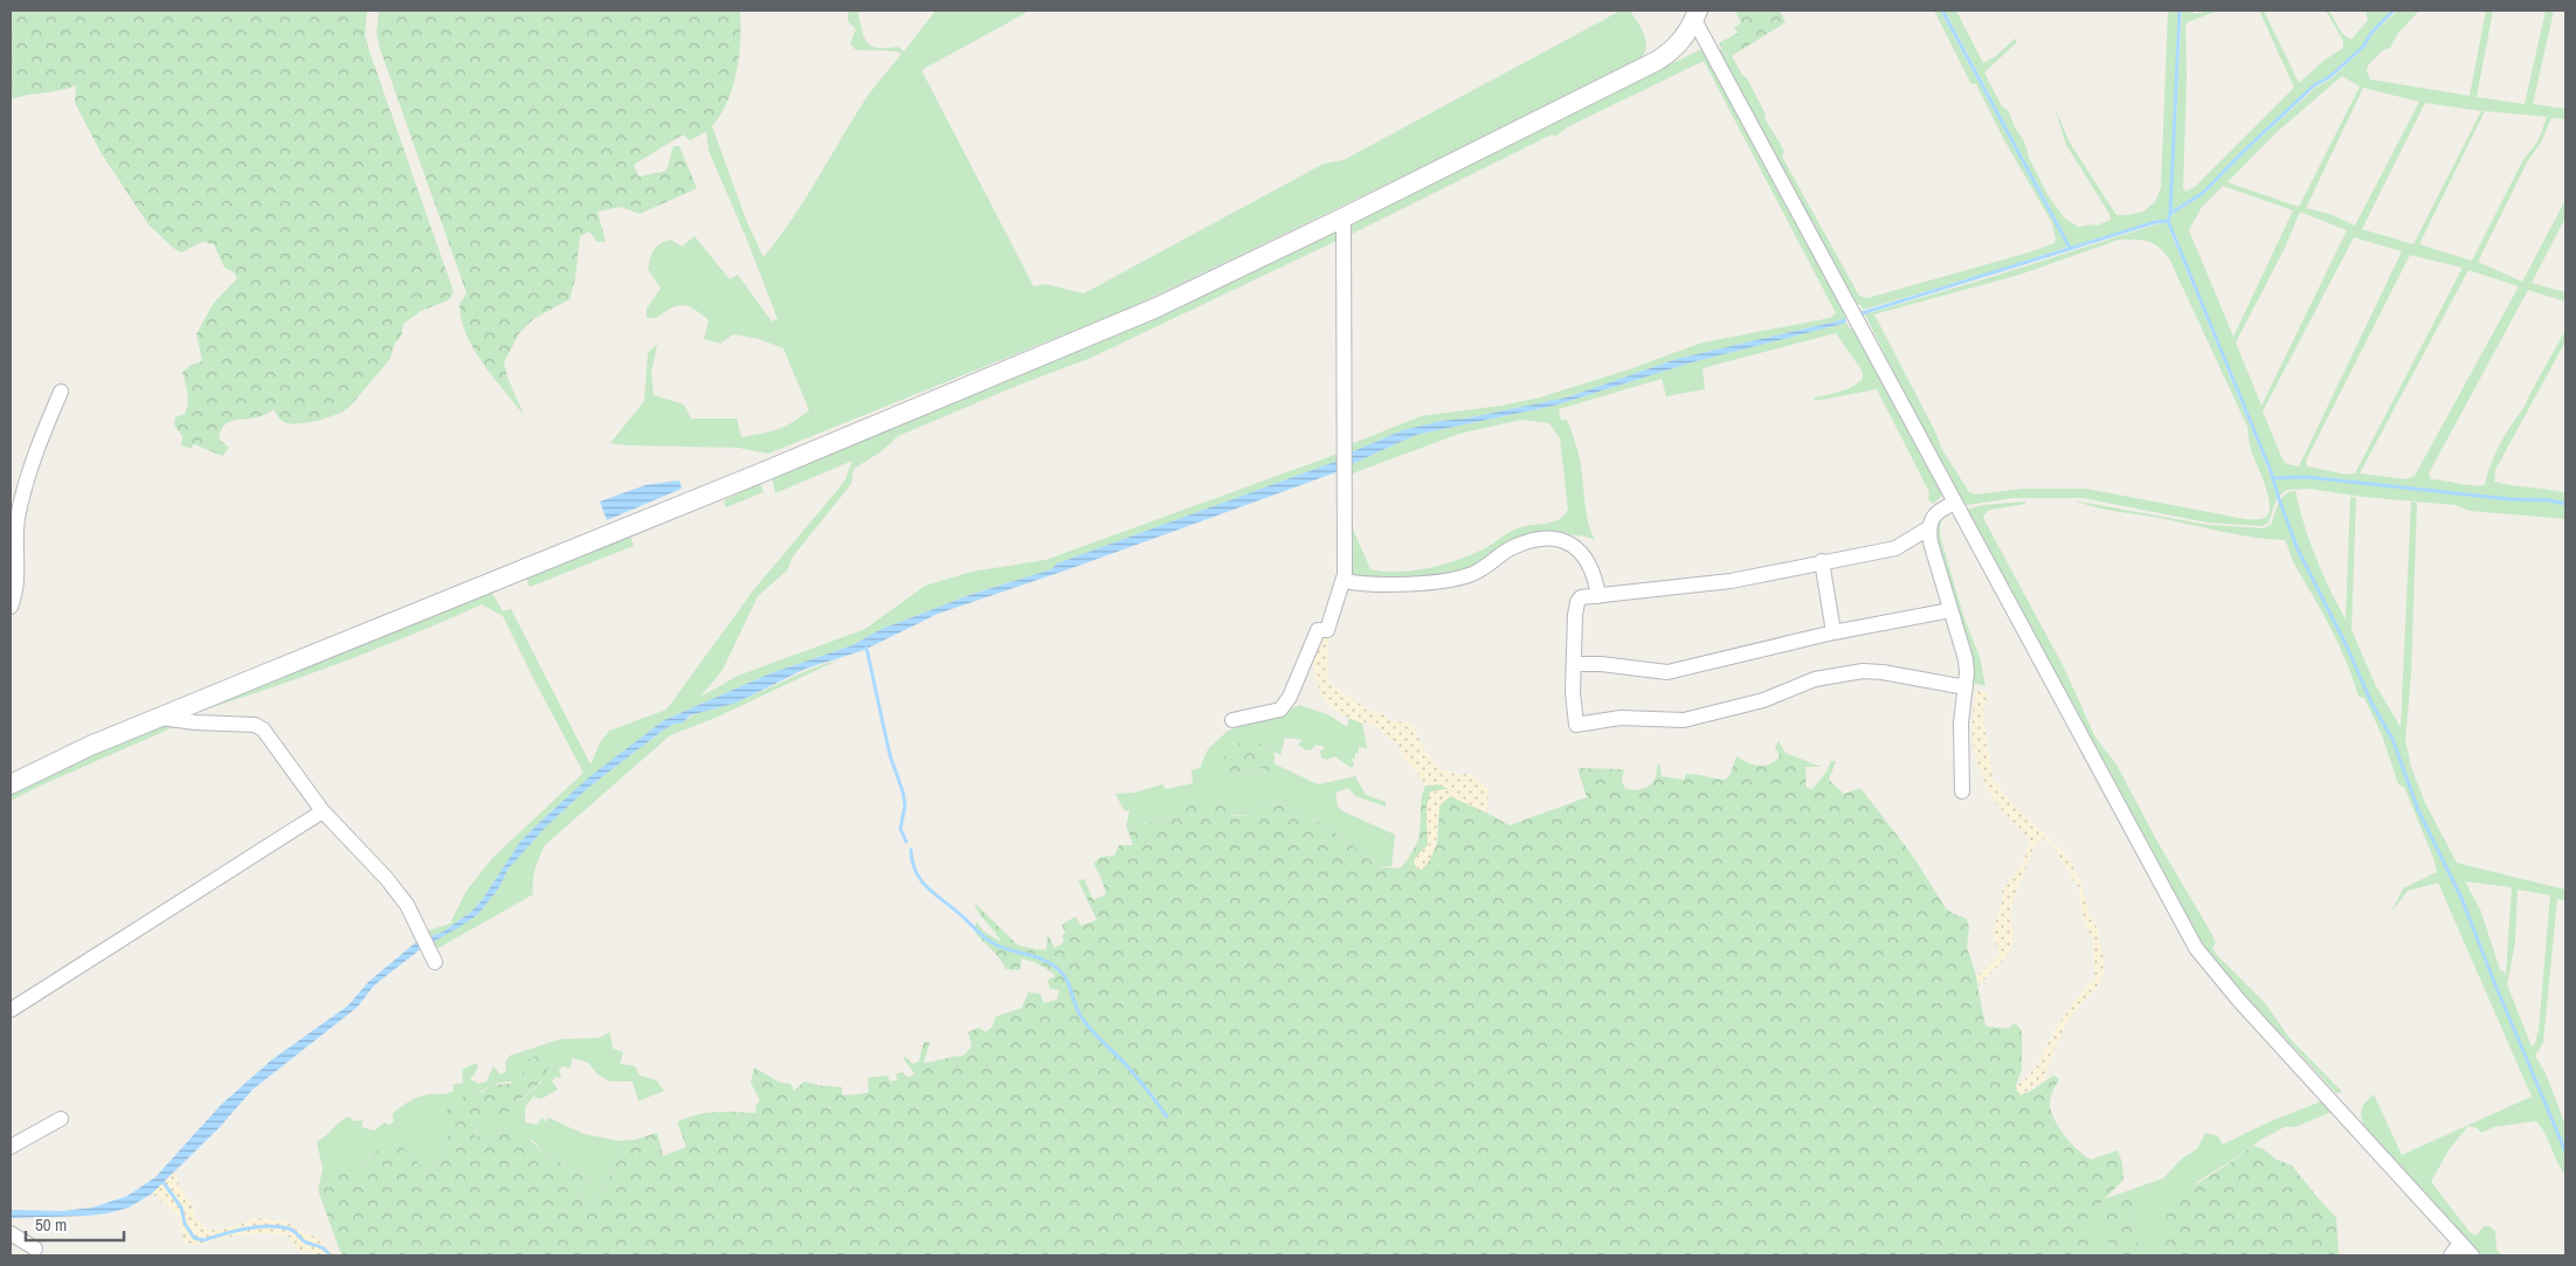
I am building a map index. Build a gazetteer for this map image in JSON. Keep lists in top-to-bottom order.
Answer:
{
  "scale_bar": "50 m"
}
